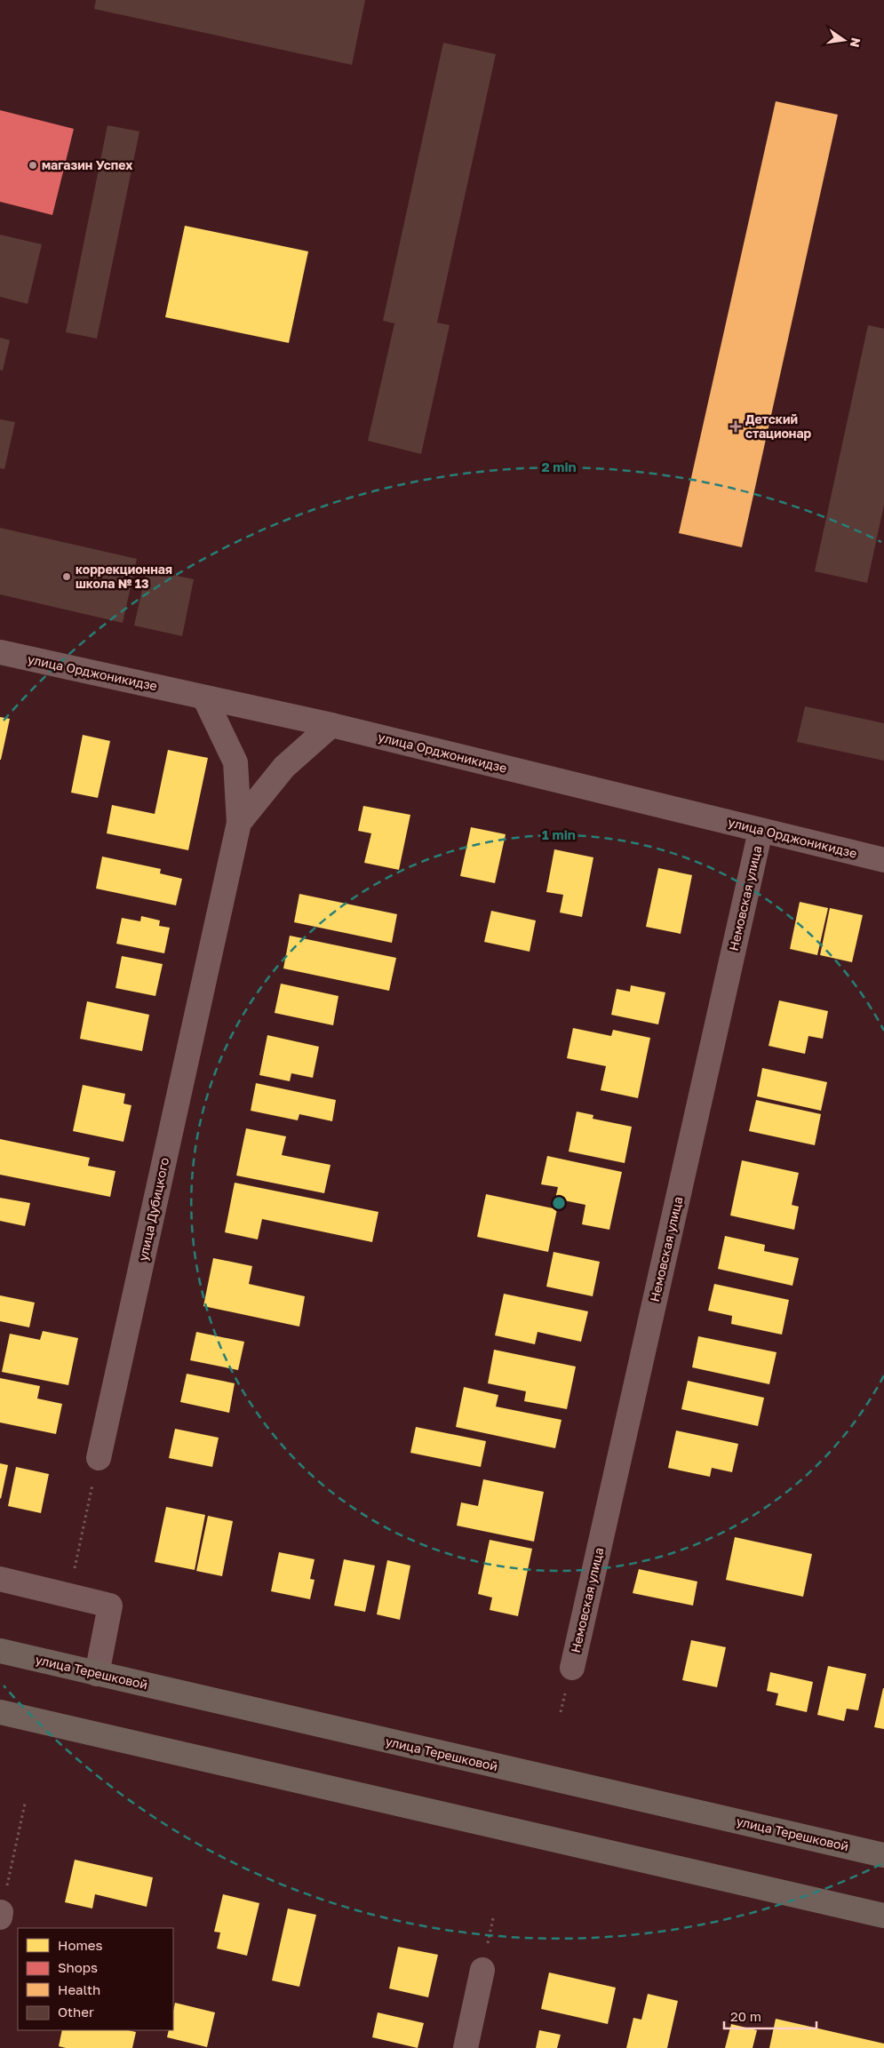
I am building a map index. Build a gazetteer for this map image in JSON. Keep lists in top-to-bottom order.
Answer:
{
  "streets": {
    "main road": ["улица Терешковой"],
    "street": ["улица Орджоникидзе", "Немовская улица", "улица Дубицкого"]
  },
  "crossings": [
    ["улица Орджоникидзе", "Немовская улица"],
    ["улица Орджоникидзе", "улица Дубицкого"]
  ],
  "places": {
    "other": ["магазин Успех", "коррекционная школа № 13"],
    "health": ["Детский стационар"]
  },
  "legend": [
    "Homes",
    "Shops",
    "Health",
    "Other"
  ],
  "scale_bar": "20 m",
  "north": "right",
  "rings": ["2 min", "1 min"]
}
